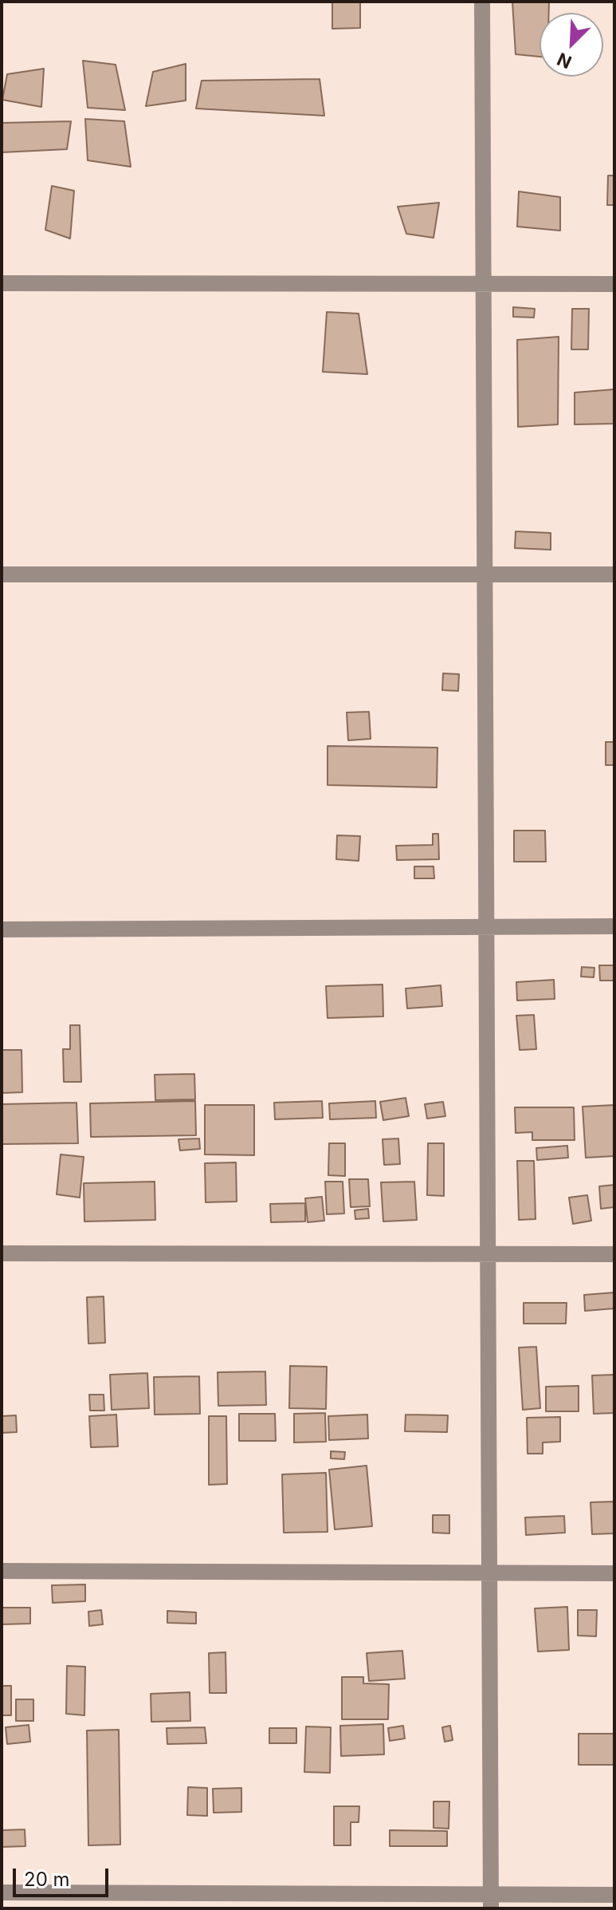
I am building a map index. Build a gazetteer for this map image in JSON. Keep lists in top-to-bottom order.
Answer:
{
  "scale_bar": "20 m",
  "north": "bottom left"
}
